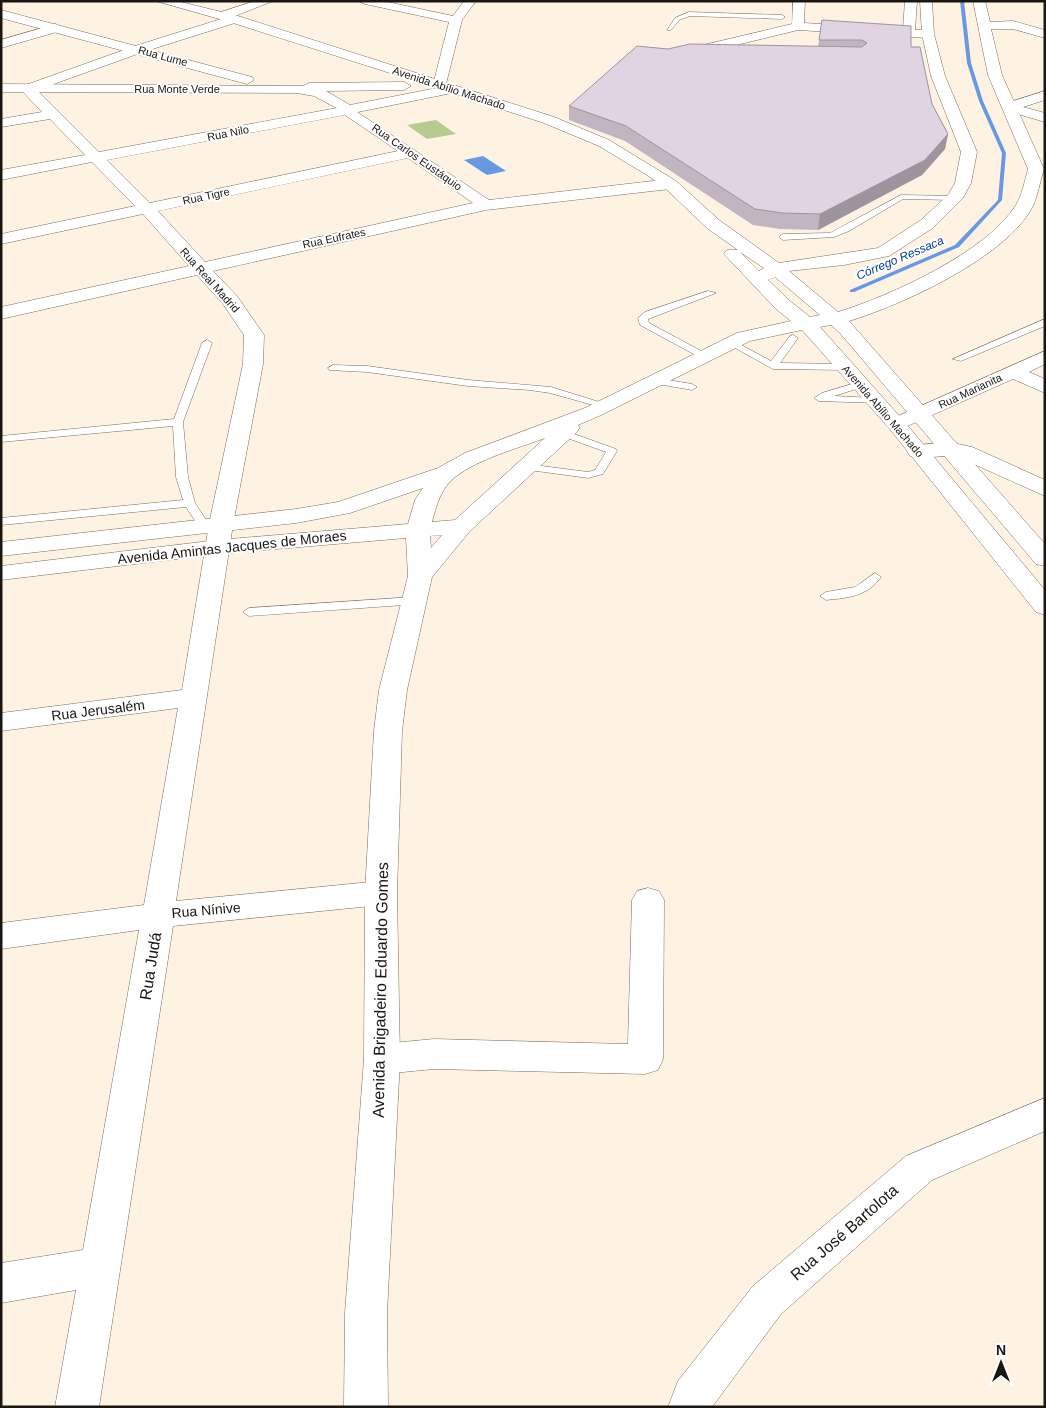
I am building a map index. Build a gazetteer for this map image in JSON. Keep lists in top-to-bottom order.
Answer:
{
  "streets": {
    "street": [
      "Rua Lume",
      "Avenida Abílio Machado",
      "Rua Monte Verde",
      "Rua Nilo",
      "Rua Carlos Eustáquio",
      "Rua Tigre",
      "Rua Eufrates",
      "Rua Real Madrid",
      "Rua Marianita",
      "Avenida Amintas Jacques de Moraes",
      "Rua Jerusalém",
      "Rua Nínive",
      "Rua Judá",
      "Avenida Brigadeiro Eduardo Gomes",
      "Rua José Bartolota"
    ]
  },
  "crossings": [
    ["Rua Lume", "Avenida Abílio Machado"],
    ["Avenida Abílio Machado", "Rua Nilo"],
    ["Avenida Abílio Machado", "Rua Eufrates"],
    ["Avenida Abílio Machado", "Rua Marianita"],
    ["Avenida Abílio Machado", "Avenida Brigadeiro Eduardo Gomes"],
    ["Rua Monte Verde", "Rua Nilo"],
    ["Rua Monte Verde", "Rua Carlos Eustáquio"],
    ["Rua Monte Verde", "Rua Real Madrid"],
    ["Rua Nilo", "Rua Carlos Eustáquio"],
    ["Rua Nilo", "Rua Real Madrid"],
    ["Rua Carlos Eustáquio", "Rua Tigre"],
    ["Rua Carlos Eustáquio", "Rua Eufrates"],
    ["Rua Tigre", "Rua Real Madrid"],
    ["Rua Eufrates", "Rua Real Madrid"],
    ["Rua Real Madrid", "Avenida Amintas Jacques de Moraes"],
    ["Rua Real Madrid", "Rua Judá"],
    ["Avenida Amintas Jacques de Moraes", "Rua Judá"],
    ["Avenida Amintas Jacques de Moraes", "Avenida Brigadeiro Eduardo Gomes"],
    ["Rua Jerusalém", "Rua Judá"],
    ["Rua Nínive", "Rua Judá"],
    ["Rua Nínive", "Avenida Brigadeiro Eduardo Gomes"]
  ],
  "water": ["Córrego Ressaca"],
  "north": "top"
}
